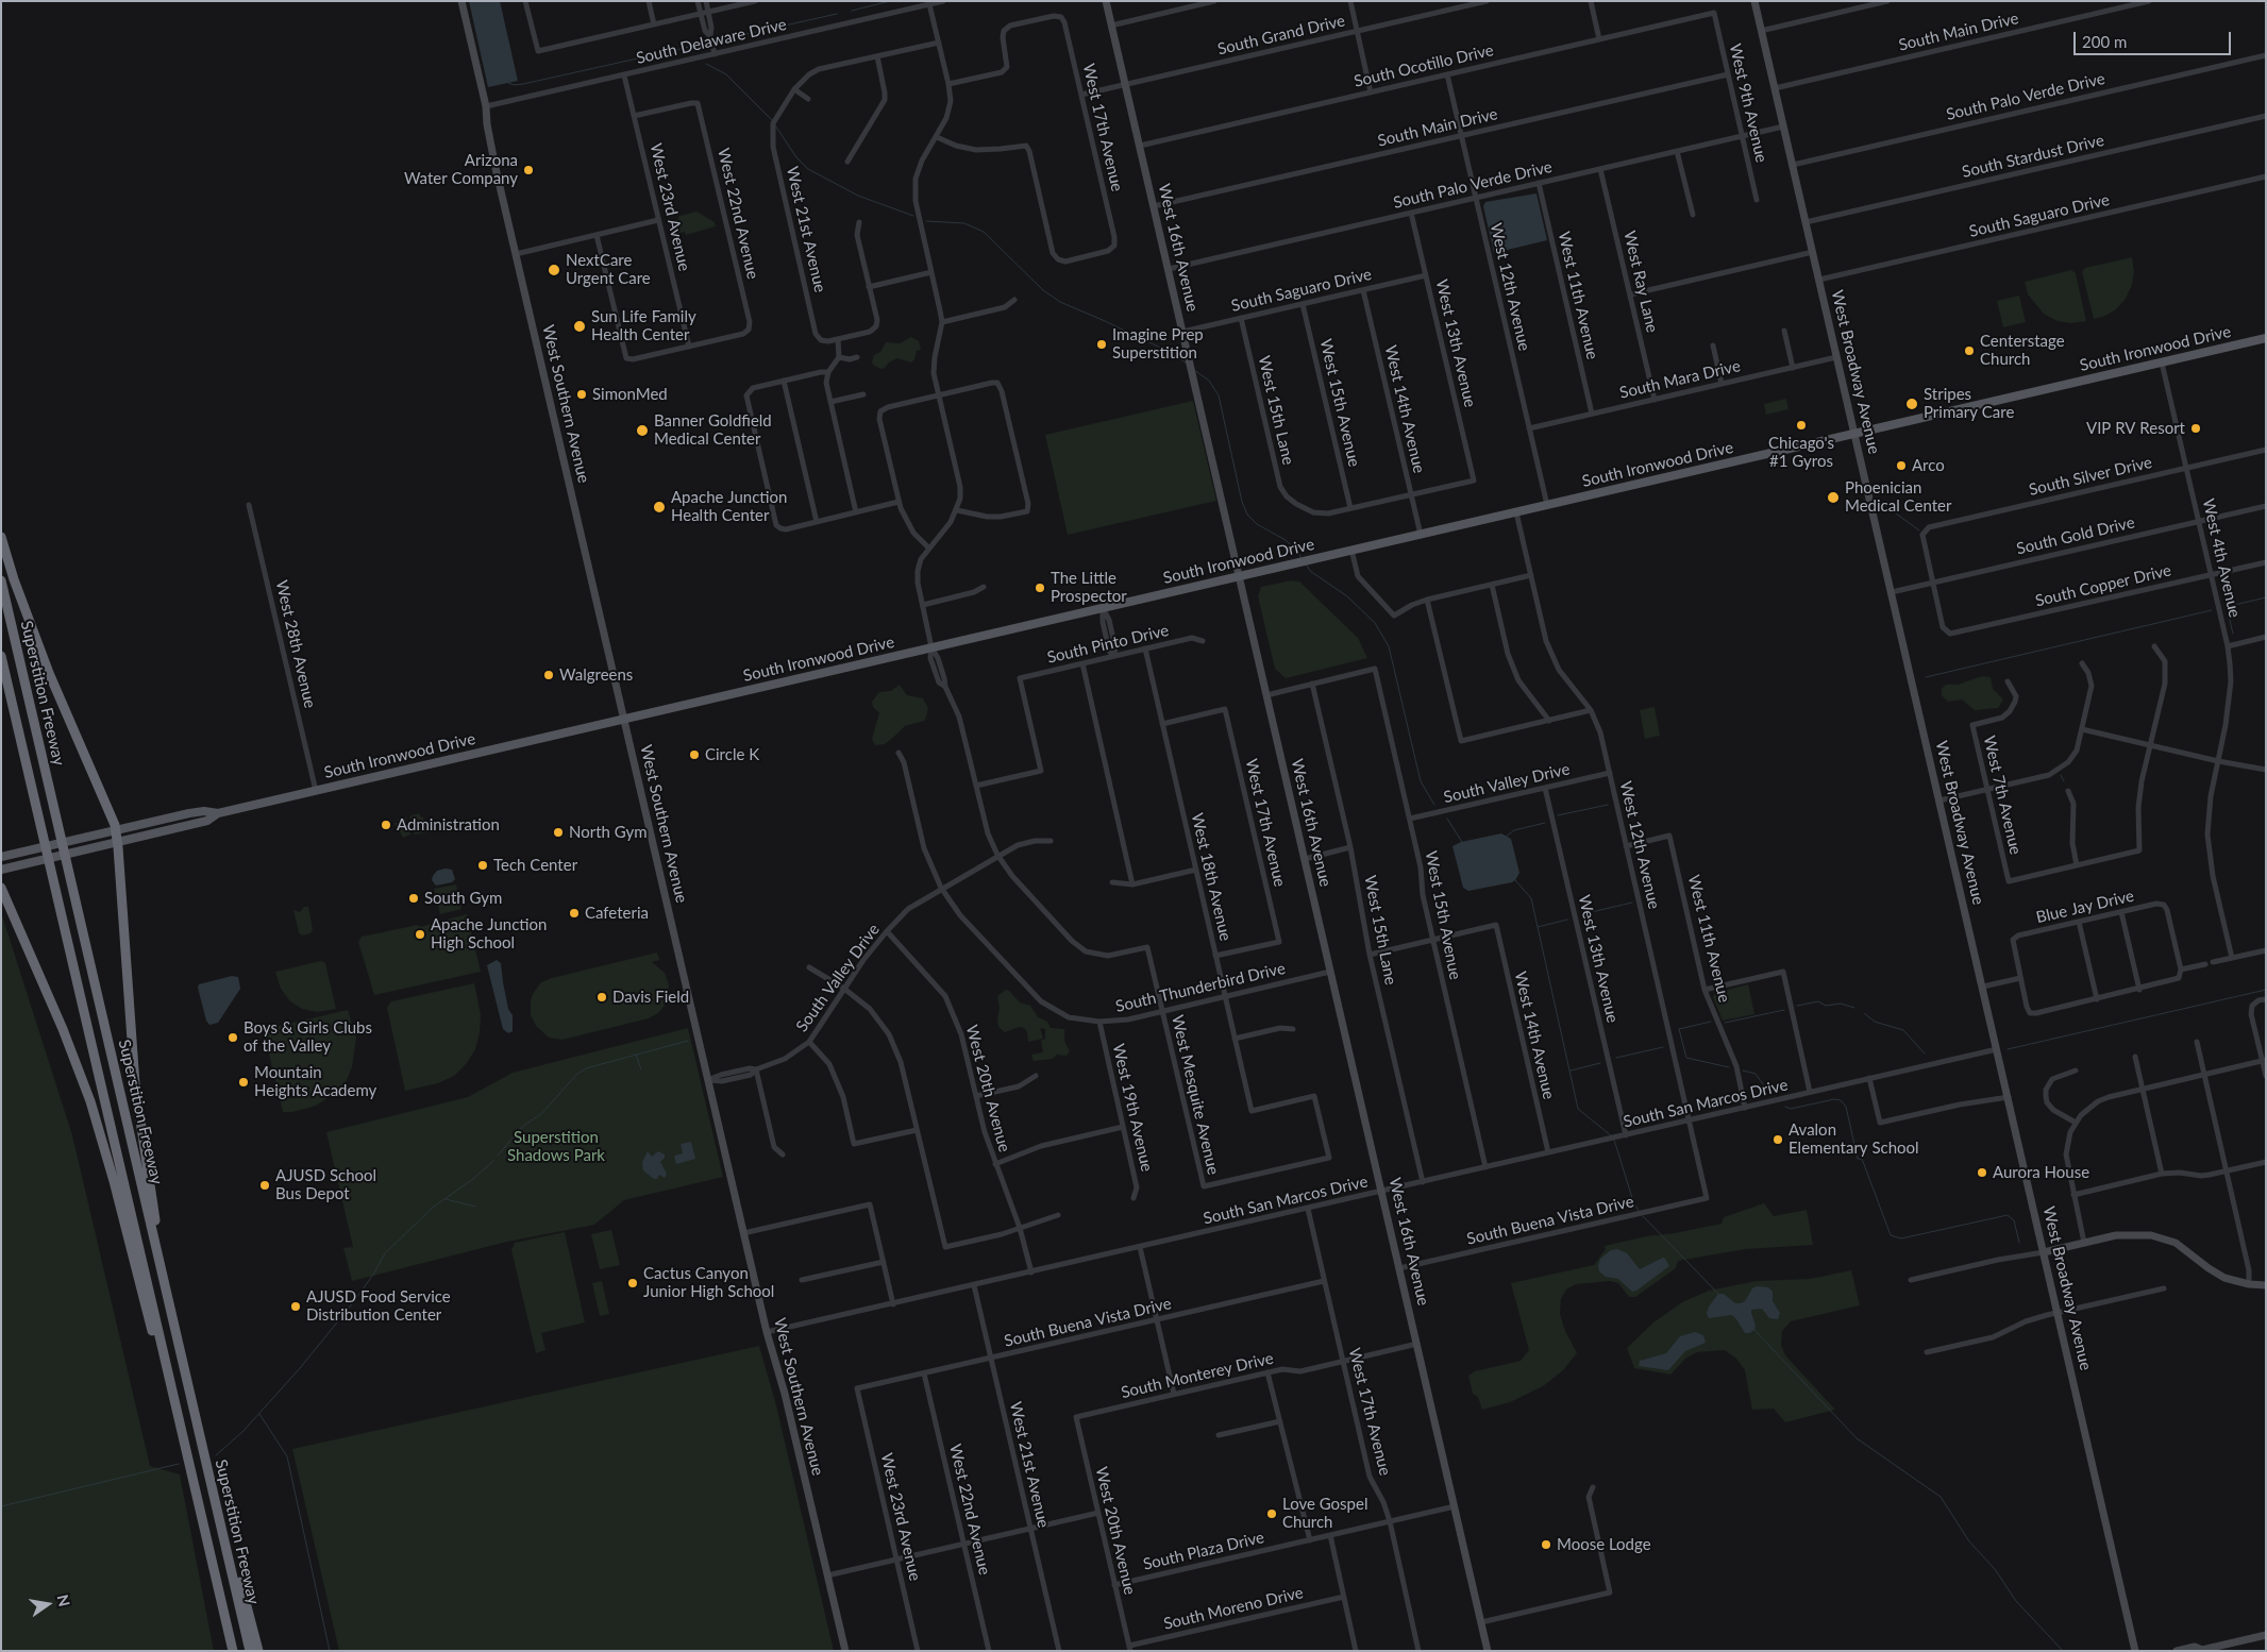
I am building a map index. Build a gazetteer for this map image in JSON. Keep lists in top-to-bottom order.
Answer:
{
  "streets": {
    "highway": ["Superstition Freeway"],
    "main road": [
      "West 16th Avenue",
      "South Ironwood Drive",
      "West Broadway Avenue",
      "West Southern Avenue"
    ],
    "street": [
      "South Main Drive",
      "South Grand Drive",
      "South Delaware Drive",
      "South Ocotillo Drive",
      "South Palo Verde Drive",
      "West 9th Avenue",
      "West 17th Avenue",
      "South Stardust Drive",
      "West 23rd Avenue",
      "West 22nd Avenue",
      "South Saguaro Drive",
      "West 21st Avenue",
      "West Ray Lane",
      "West 12th Avenue",
      "West 11th Avenue",
      "West 13th Avenue",
      "South Mara Drive",
      "West 15th Avenue",
      "West 14th Avenue",
      "West 15th Lane",
      "South Silver Drive",
      "South Gold Drive",
      "West 4th Avenue",
      "South Copper Drive",
      "West 28th Avenue",
      "South Pinto Drive",
      "South Valley Drive",
      "West 7th Avenue",
      "West 18th Avenue",
      "Blue Jay Drive",
      "South Thunderbird Drive",
      "West 20th Avenue",
      "West Mesquite Avenue",
      "South San Marcos Drive",
      "West 19th Avenue",
      "South Buena Vista Drive",
      "South Monterey Drive",
      "South Plaza Drive",
      "South Moreno Drive"
    ]
  },
  "crossings": [
    ["South Main Drive", "West 9th Avenue"],
    ["South Main Drive", "West 16th Avenue"],
    ["South Main Drive", "West 12th Avenue"],
    ["South Main Drive", "West Broadway Avenue"],
    ["South Grand Drive", "West 17th Avenue"],
    ["South Grand Drive", "West 16th Avenue"],
    ["South Delaware Drive", "West 23rd Avenue"],
    ["South Delaware Drive", "West Southern Avenue"],
    ["South Ocotillo Drive", "West 9th Avenue"],
    ["South Ocotillo Drive", "West 16th Avenue"],
    ["South Ocotillo Drive", "West 12th Avenue"],
    ["South Palo Verde Drive", "West 9th Avenue"],
    ["South Palo Verde Drive", "West 16th Avenue"],
    ["South Palo Verde Drive", "West Ray Lane"],
    ["South Palo Verde Drive", "West 12th Avenue"],
    ["South Palo Verde Drive", "West 11th Avenue"],
    ["South Palo Verde Drive", "West 13th Avenue"],
    ["South Palo Verde Drive", "West Broadway Avenue"],
    ["West 17th Avenue", "West 18th Avenue"],
    ["West 17th Avenue", "South San Marcos Drive"],
    ["West 17th Avenue", "South Buena Vista Drive"],
    ["West 17th Avenue", "South Monterey Drive"],
    ["West 17th Avenue", "South Plaza Drive"],
    ["South Stardust Drive", "West Broadway Avenue"],
    ["West 23rd Avenue", "West 22nd Avenue"],
    ["West 23rd Avenue", "South Buena Vista Drive"],
    ["West 22nd Avenue", "South Buena Vista Drive"],
    ["South Saguaro Drive", "West 16th Avenue"],
    ["South Saguaro Drive", "West 13th Avenue"],
    ["South Saguaro Drive", "West Broadway Avenue"],
    ["South Saguaro Drive", "West 15th Avenue"],
    ["South Saguaro Drive", "West 14th Avenue"],
    ["South Saguaro Drive", "West 15th Lane"],
    ["West 21st Avenue", "South San Marcos Drive"],
    ["West 21st Avenue", "South Buena Vista Drive"],
    ["West 16th Avenue", "South Ironwood Drive"],
    ["West 16th Avenue", "South Thunderbird Drive"],
    ["West 16th Avenue", "South San Marcos Drive"],
    ["West 16th Avenue", "South Buena Vista Drive"],
    ["West 16th Avenue", "South Monterey Drive"],
    ["West 16th Avenue", "South Plaza Drive"],
    ["West Ray Lane", "South Mara Drive"],
    ["West 12th Avenue", "West 11th Avenue"],
    ["West 12th Avenue", "South Ironwood Drive"],
    ["West 12th Avenue", "South Mara Drive"],
    ["West 12th Avenue", "South Valley Drive"],
    ["West 12th Avenue", "South San Marcos Drive"],
    ["West 12th Avenue", "South Buena Vista Drive"],
    ["West 11th Avenue", "South Mara Drive"],
    ["West 11th Avenue", "South San Marcos Drive"],
    ["West 13th Avenue", "West 14th Avenue"],
    ["West 13th Avenue", "South Valley Drive"],
    ["West 13th Avenue", "South San Marcos Drive"],
    ["South Ironwood Drive", "West Broadway Avenue"],
    ["South Ironwood Drive", "West Southern Avenue"],
    ["South Ironwood Drive", "West 14th Avenue"],
    ["South Ironwood Drive", "West 4th Avenue"],
    ["South Ironwood Drive", "West 28th Avenue"],
    ["West Broadway Avenue", "South Mara Drive"],
    ["West Broadway Avenue", "South Gold Drive"],
    ["West Broadway Avenue", "South San Marcos Drive"],
    ["West 15th Avenue", "West 14th Avenue"],
    ["West 15th Avenue", "West 15th Lane"],
    ["West 15th Avenue", "South Valley Drive"],
    ["West 15th Avenue", "South San Marcos Drive"],
    ["West Southern Avenue", "South Valley Drive"],
    ["West Southern Avenue", "South San Marcos Drive"],
    ["West 14th Avenue", "South San Marcos Drive"],
    ["West 15th Lane", "South San Marcos Drive"],
    ["South Silver Drive", "South Gold Drive"],
    ["South Silver Drive", "West 4th Avenue"],
    ["South Silver Drive", "South Copper Drive"],
    ["South Gold Drive", "West 4th Avenue"],
    ["South Gold Drive", "South Copper Drive"],
    ["West 4th Avenue", "South Copper Drive"],
    ["South Pinto Drive", "West 18th Avenue"],
    ["South Valley Drive", "South Thunderbird Drive"],
    ["South Valley Drive", "West 20th Avenue"],
    ["South Valley Drive", "West Mesquite Avenue"],
    ["West 18th Avenue", "South Thunderbird Drive"],
    ["West 18th Avenue", "West Mesquite Avenue"],
    ["South Thunderbird Drive", "West Mesquite Avenue"],
    ["South Thunderbird Drive", "West 19th Avenue"],
    ["West 20th Avenue", "South San Marcos Drive"],
    ["West 20th Avenue", "South Monterey Drive"],
    ["West 20th Avenue", "South Plaza Drive"],
    ["West 20th Avenue", "South Moreno Drive"]
  ],
  "parks": ["Superstition Shadows Park"],
  "places": [
    "Arizona Water Company",
    "NextCare Urgent Care",
    "Sun Life Family Health Center",
    "Imagine Prep Superstition",
    "Centerstage Church",
    "SimonMed",
    "Stripes Primary Care",
    "Chicago's #1 Gyros",
    "VIP RV Resort",
    "Banner Goldfield Medical Center",
    "Arco",
    "Phoenician Medical Center",
    "Apache Junction Health Center",
    "The Little Prospector",
    "Walgreens",
    "Circle K",
    "Administration",
    "North Gym",
    "Tech Center",
    "South Gym",
    "Cafeteria",
    "Apache Junction High School",
    "Davis Field",
    "Boys & Girls Clubs of the Valley",
    "Mountain Heights Academy",
    "Avalon Elementary School",
    "Aurora House",
    "AJUSD School Bus Depot",
    "Cactus Canyon Junior High School",
    "AJUSD Food Service Distribution Center",
    "Love Gospel Church",
    "Moose Lodge"
  ],
  "scale_bar": "200 m",
  "north": "right"
}
